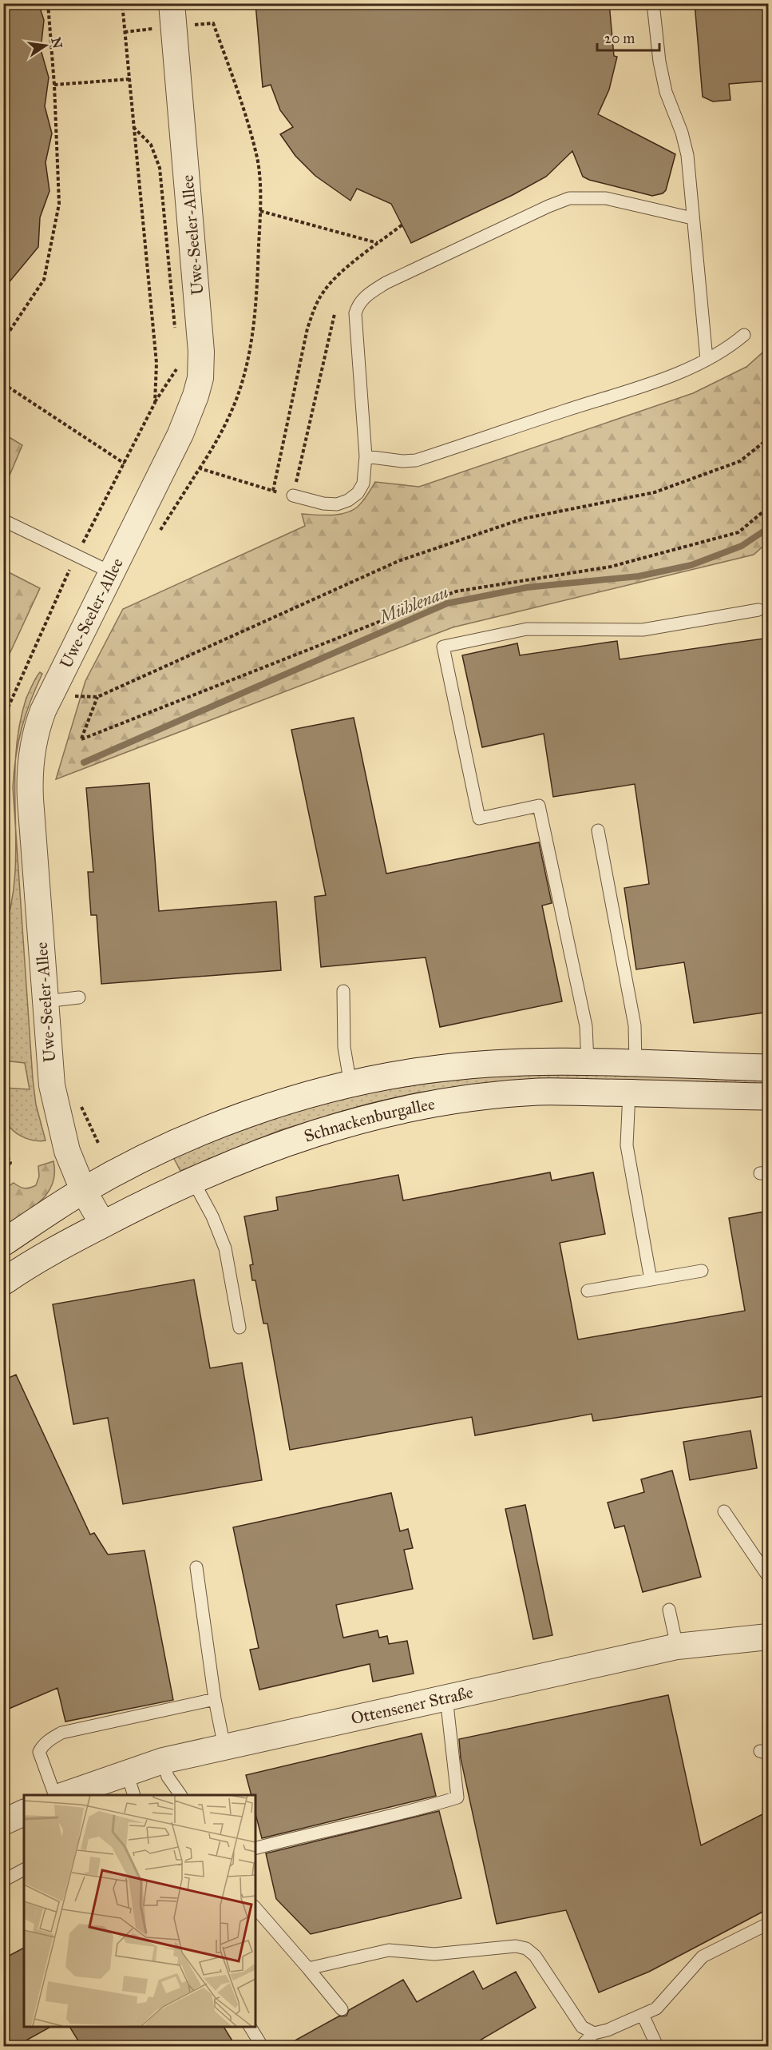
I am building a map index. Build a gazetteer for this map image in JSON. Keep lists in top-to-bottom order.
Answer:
{
  "streets": {
    "main road": ["Schnackenburgallee"],
    "street": ["Uwe-Seeler-Allee", "Ottensener Straße"]
  },
  "crossings": [
    ["Uwe-Seeler-Allee", "Schnackenburgallee"]
  ],
  "water": ["Mühlenau"],
  "scale_bar": "20 m",
  "north": "right"
}
